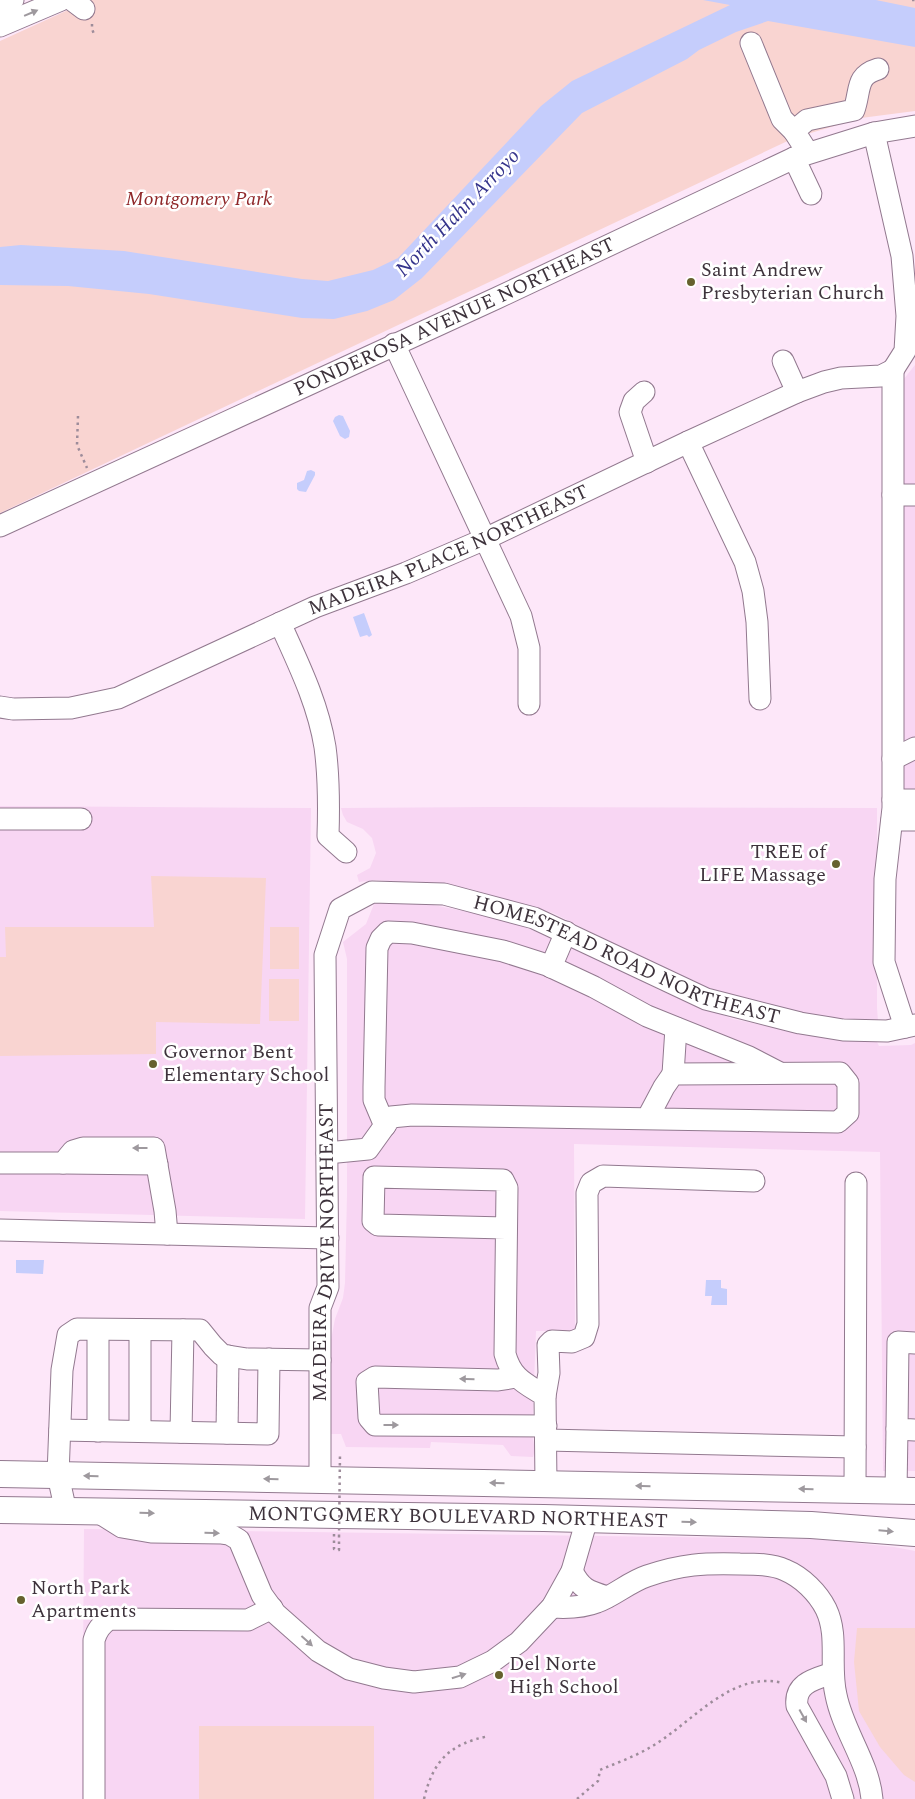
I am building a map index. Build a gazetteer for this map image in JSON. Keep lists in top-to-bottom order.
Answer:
{
  "streets": {
    "main road": ["MONTGOMERY BOULEVARD NORTHEAST"],
    "street": [
      "PONDEROSA AVENUE NORTHEAST",
      "MADEIRA PLACE NORTHEAST",
      "HOMESTEAD ROAD NORTHEAST",
      "MADEIRA DRIVE NORTHEAST"
    ]
  },
  "crossings": [
    ["HOMESTEAD ROAD NORTHEAST", "MADEIRA DRIVE NORTHEAST"],
    ["MADEIRA DRIVE NORTHEAST", "MONTGOMERY BOULEVARD NORTHEAST"]
  ],
  "water": ["North Hahn Arroyo"],
  "parks": ["Montgomery Park"],
  "places": [
    "Saint Andrew Presbyterian Church",
    "TREE of LIFE Massage",
    "Governor Bent Elementary School",
    "North Park Apartments",
    "Del Norte High School"
  ]
}
